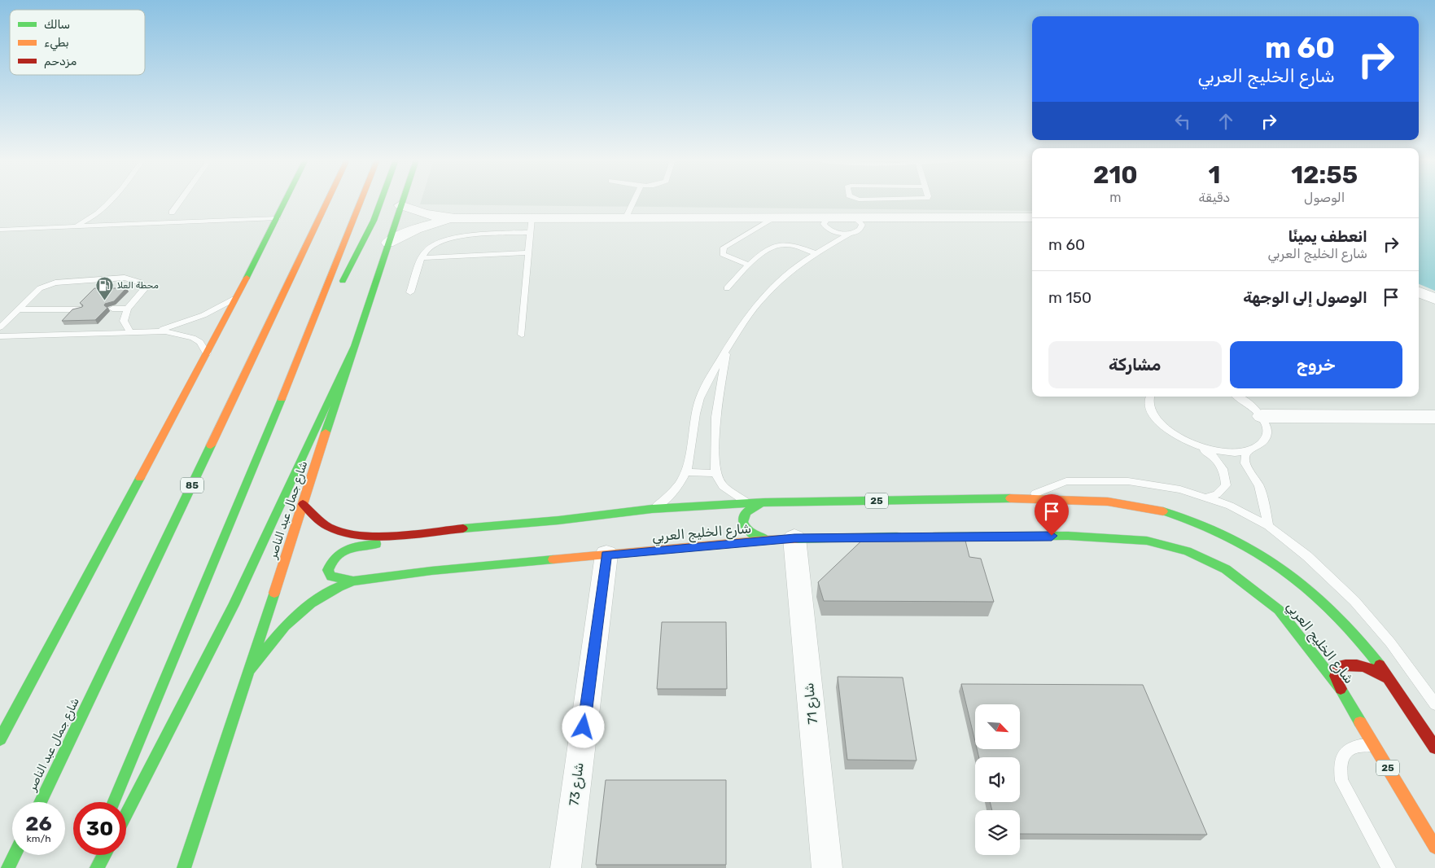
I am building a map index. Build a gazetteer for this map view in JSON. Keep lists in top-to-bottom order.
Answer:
{
  "streets": {
    "main road": [
      "85",
      "25",
      "شارع جمال عبد الناصر",
      "شارع الخليج العربي"
    ],
    "street": ["شارع 71", "شارع 73"]
  },
  "crossings": [
    ["شارع جمال عبد الناصر", "شارع الخليج العربي"],
    ["شارع الخليج العربي", "شارع 71"],
    ["شارع الخليج العربي", "شارع 73"]
  ],
  "places": {
    "fuel station": ["محطة العلا"]
  },
  "legend": ["سالك", "بطيء", "مزدحم"],
  "north": "bottom right",
  "page": {
    "turn": ["60 m", "شارع الخليج العربي"],
    "eta": [
      "12:55",
      "الوصول",
      "1",
      "دقيقة",
      "210",
      "m"
    ],
    "list": [
      {
        "name": "انعطف يمينًا",
        "note": "شارع الخليج العربي",
        "value": "60 m"
      },
      {
        "name": "الوصول إلى الوجهة",
        "value": "150 m"
      }
    ],
    "buttons": ["خروج", "مشاركة"],
    "speed": "26 km/h",
    "limit": "30"
  }
}
